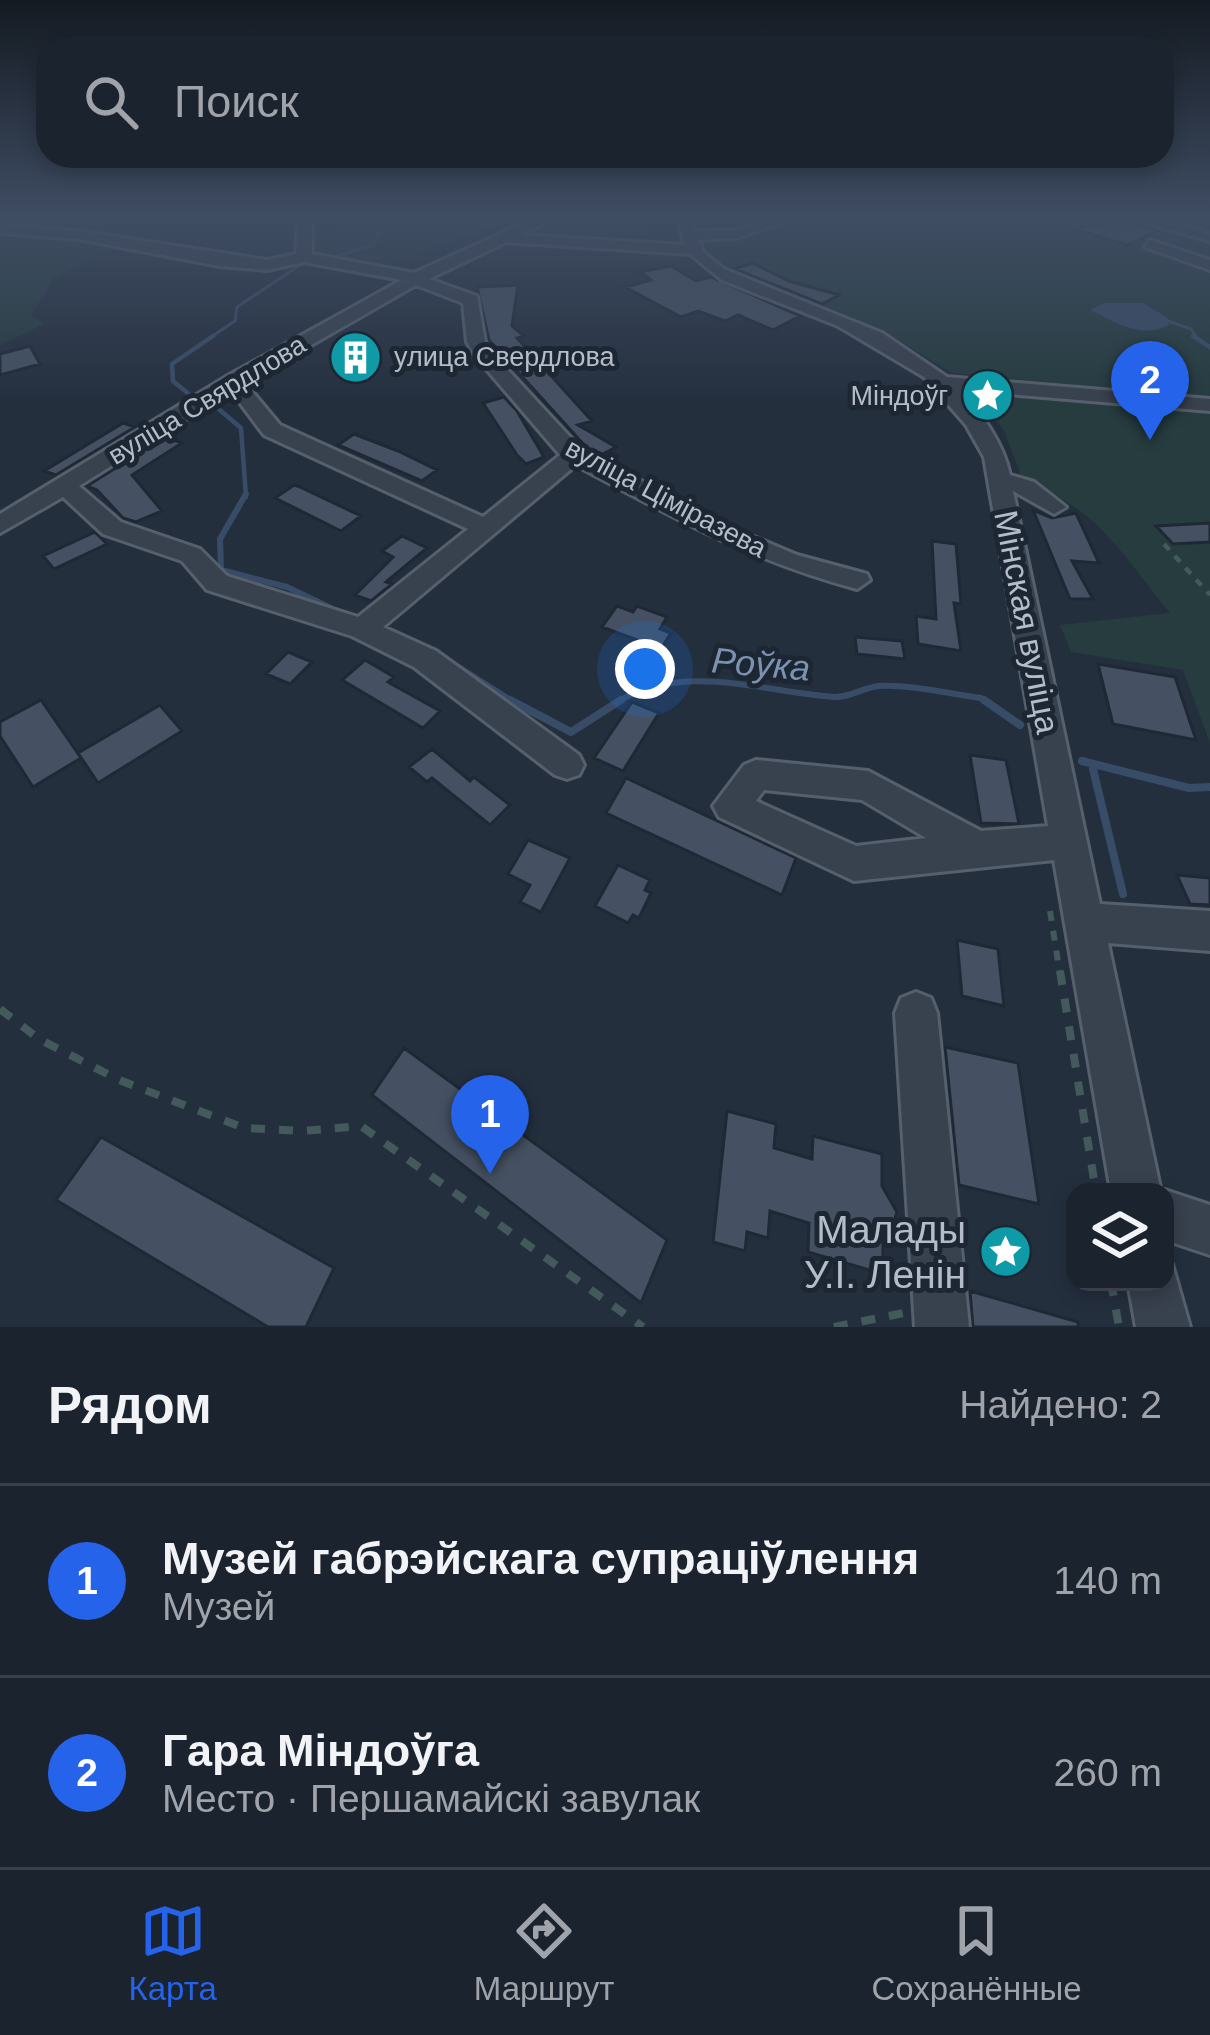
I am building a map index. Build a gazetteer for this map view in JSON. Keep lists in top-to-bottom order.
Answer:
{
  "streets": {
    "street": ["вуліца Свярдлова", "вуліца Ціміразева", "Мінская вуліца"]
  },
  "water": ["Роўка"],
  "places": {
    "building": ["улица Свердлова"],
    "place": ["Міндоўг", "Малады У.І. Ленін"]
  },
  "page": {
    "search": "Поиск",
    "pins": ["2", "1"],
    "heading": ["Рядом", "Найдено: 2"],
    "list": [
      {
        "mark": "1",
        "name": "Музей габрэйскага супраціўлення",
        "note": "Музей",
        "value": "140 m"
      },
      {
        "mark": "2",
        "name": "Гара Міндоўга",
        "note": "Место · Першамайскі завулак",
        "value": "260 m"
      }
    ],
    "nav": ["Карта", "Маршрут", "Сохранённые"]
  }
}
